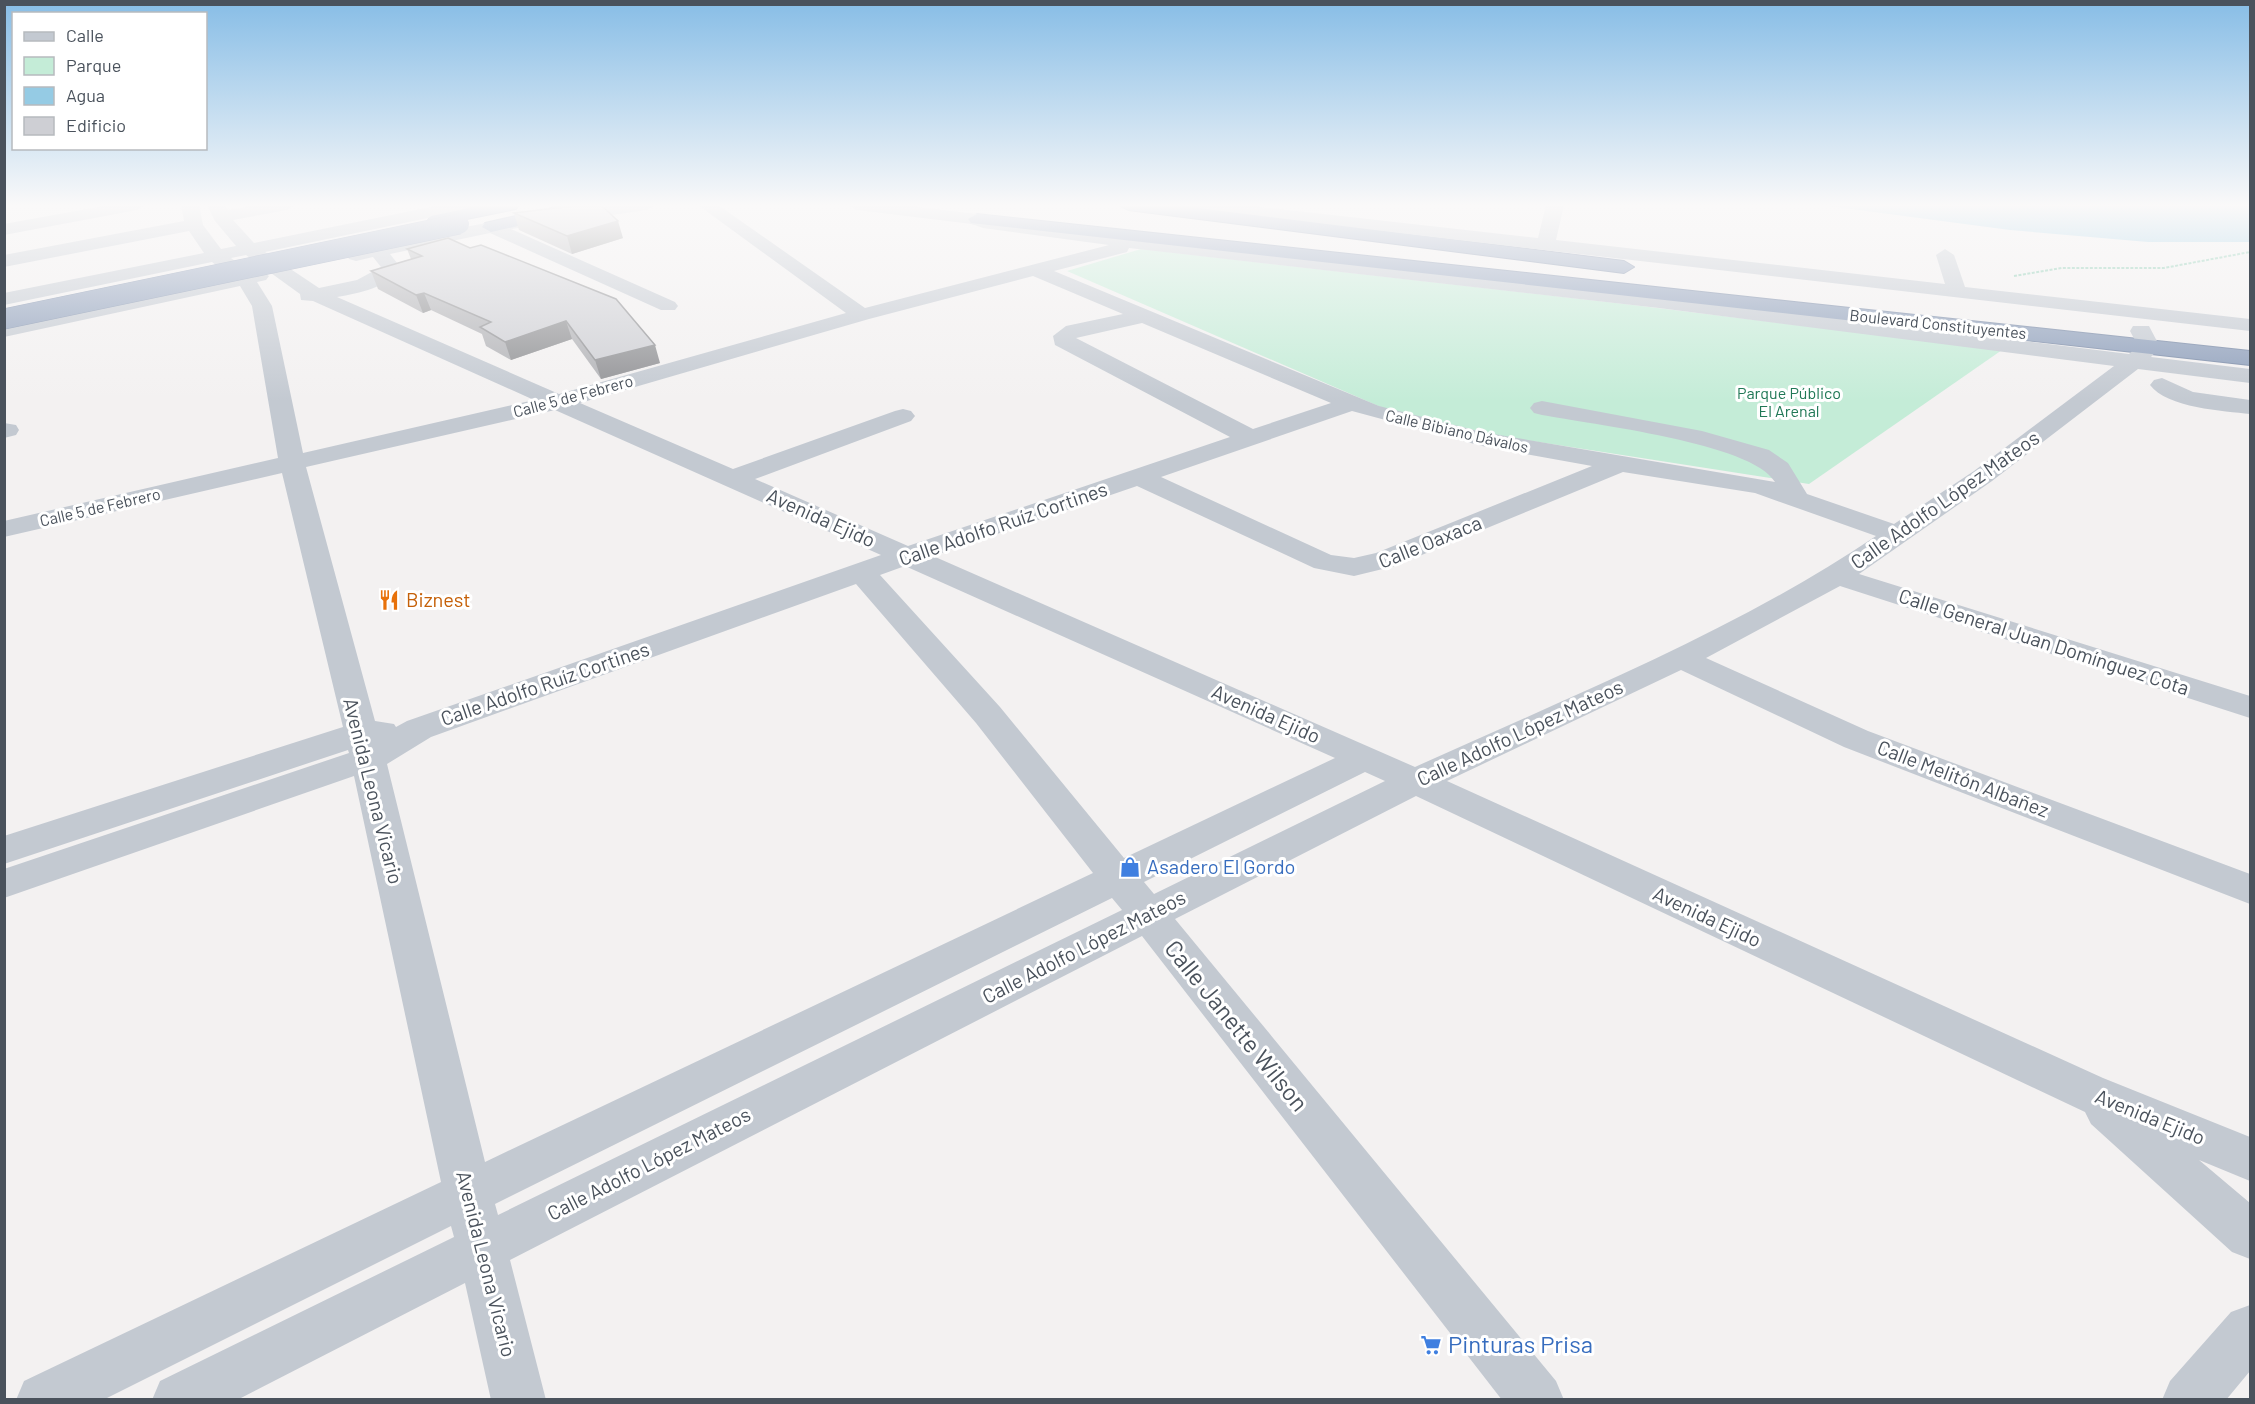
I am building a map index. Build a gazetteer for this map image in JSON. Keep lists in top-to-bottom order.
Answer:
{
  "streets": {
    "highway": ["Boulevard Constituyentes"],
    "street": [
      "Calle 5 de Febrero",
      "Calle Bibiano Dávalos",
      "Calle Adolfo López Mateos",
      "Avenida Ejido",
      "Calle Adolfo Ruíz Cortines",
      "Calle Oaxaca",
      "Calle General Juan Domínguez Cota",
      "Calle Melitón Albañez",
      "Avenida Leona Vicario",
      "Calle Janette Wilson"
    ]
  },
  "crossings": [
    ["Boulevard Constituyentes", "Calle Adolfo López Mateos"],
    ["Calle 5 de Febrero", "Avenida Ejido"],
    ["Calle 5 de Febrero", "Avenida Leona Vicario"],
    ["Calle Bibiano Dávalos", "Calle Adolfo López Mateos"],
    ["Calle Bibiano Dávalos", "Calle Adolfo Ruíz Cortines"],
    ["Calle Bibiano Dávalos", "Calle Oaxaca"],
    ["Calle Adolfo López Mateos", "Avenida Ejido"],
    ["Calle Adolfo López Mateos", "Calle General Juan Domínguez Cota"],
    ["Calle Adolfo López Mateos", "Calle Melitón Albañez"],
    ["Calle Adolfo López Mateos", "Avenida Leona Vicario"],
    ["Calle Adolfo López Mateos", "Calle Janette Wilson"],
    ["Avenida Ejido", "Calle Adolfo Ruíz Cortines"],
    ["Avenida Ejido", "Avenida Leona Vicario"],
    ["Calle Adolfo Ruíz Cortines", "Calle Oaxaca"],
    ["Calle Adolfo Ruíz Cortines", "Avenida Leona Vicario"],
    ["Calle Adolfo Ruíz Cortines", "Calle Janette Wilson"]
  ],
  "parks": ["Parque Público El Arenal"],
  "places": {
    "restaurant": ["Biznest"],
    "shop": ["Asadero El Gordo"],
    "supermarket": ["Pinturas Prisa"]
  },
  "legend": [
    "Calle",
    "Parque",
    "Agua",
    "Edificio"
  ]
}
